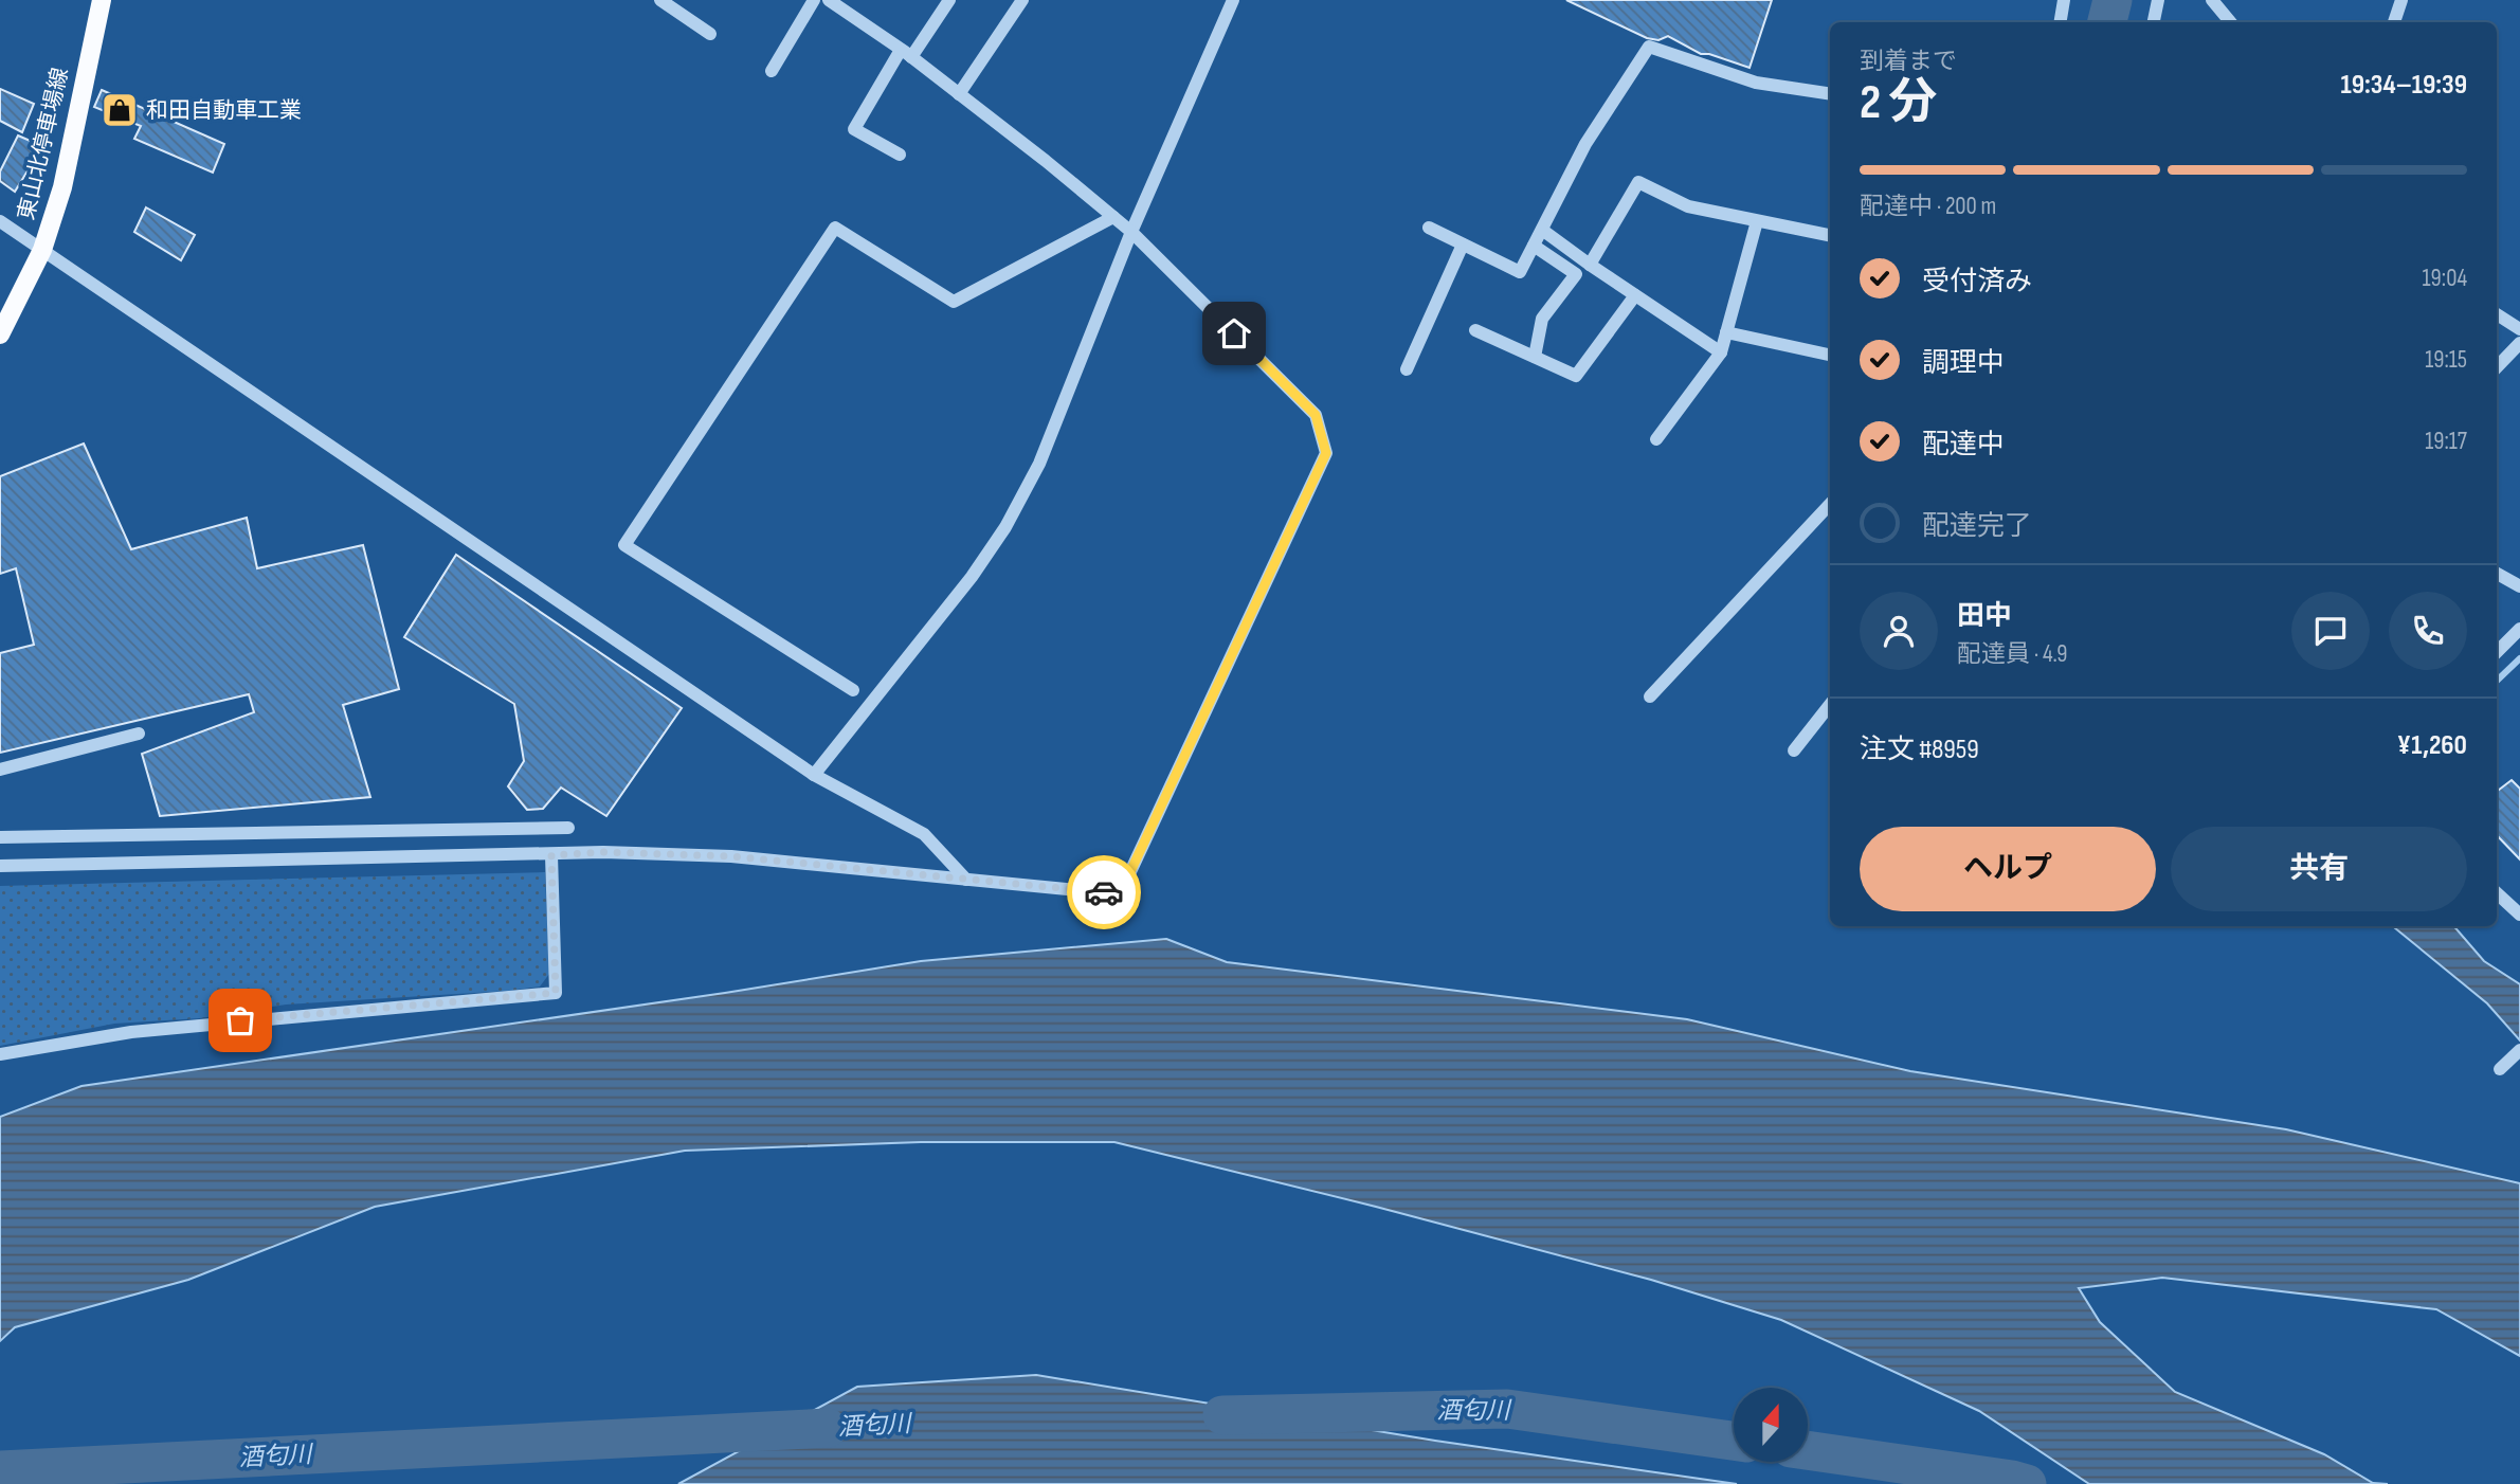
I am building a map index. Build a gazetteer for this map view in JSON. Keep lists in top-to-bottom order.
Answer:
{
  "streets": {
    "main road": ["東山北停車場線"]
  },
  "water": ["酒匂川"],
  "places": {
    "shop": ["和田自動車工業"]
  },
  "north": "top",
  "page": {
    "heading": ["2 分", "到着まで", "19:34–19:39"],
    "panel": [
      "田中",
      "配達員 · 4.9",
      "注文 #8959",
      "¥1,260"
    ],
    "bar": "配達中 · 200 m",
    "list": [
      ["受付済み", "19:04"],
      ["調理中", "19:15"],
      ["配達中", "19:17"],
      "配達完了"
    ],
    "buttons": ["ヘルプ", "共有"]
  }
}
